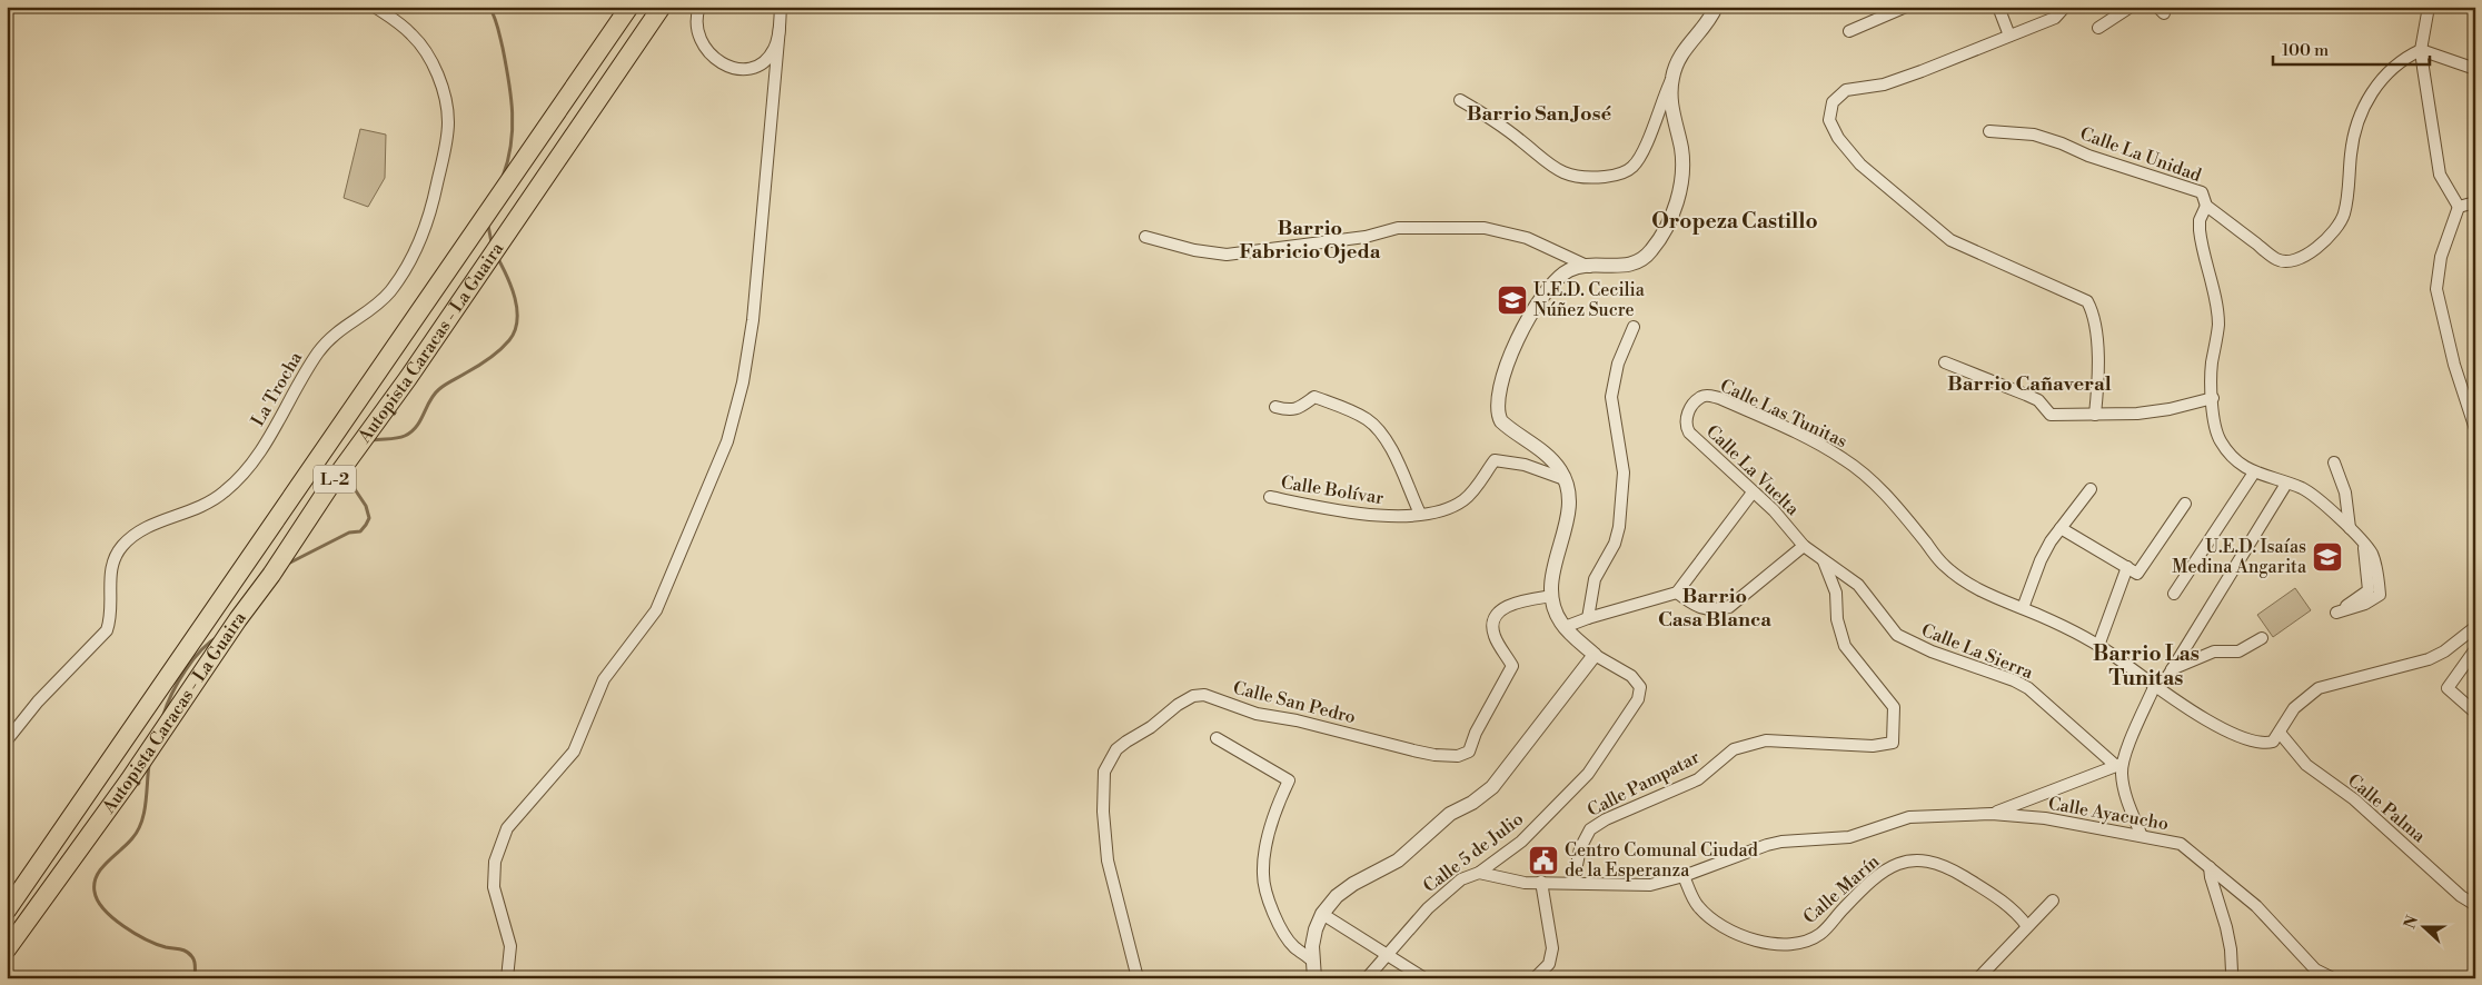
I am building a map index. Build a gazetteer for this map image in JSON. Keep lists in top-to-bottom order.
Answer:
{
  "streets": {
    "highway": ["Autopista Caracas - La Guaira", "L-2"],
    "street": [
      "Calle La Unidad",
      "La Trocha",
      "Calle Las Tunitas",
      "Calle La Vuelta",
      "Calle Bolívar",
      "Calle La Sierra",
      "Calle San Pedro",
      "Calle Pampatar",
      "Calle Palma",
      "Calle Ayacucho",
      "Calle 5 de Julio",
      "Calle Marín"
    ]
  },
  "crossings": [
    ["Calle Las Tunitas", "Calle La Vuelta"],
    ["Calle Las Tunitas", "Calle Palma"],
    ["Calle La Vuelta", "Calle La Sierra"],
    ["Calle La Sierra", "Calle Pampatar"]
  ],
  "districts": [
    "Barrio San José",
    "Oropeza Castillo",
    "Barrio Fabricio Ojeda",
    "Barrio Cañaveral",
    "Barrio Casa Blanca",
    "Barrio Las Tunitas"
  ],
  "places": {
    "school or university": ["U.E.D. Cecilia Núñez Sucre", "U.E.D. Isaías Medina Angarita"],
    "public building": ["Centro Comunal Ciudad de la Esperanza"]
  },
  "scale_bar": "100 m",
  "north": "left"
}
